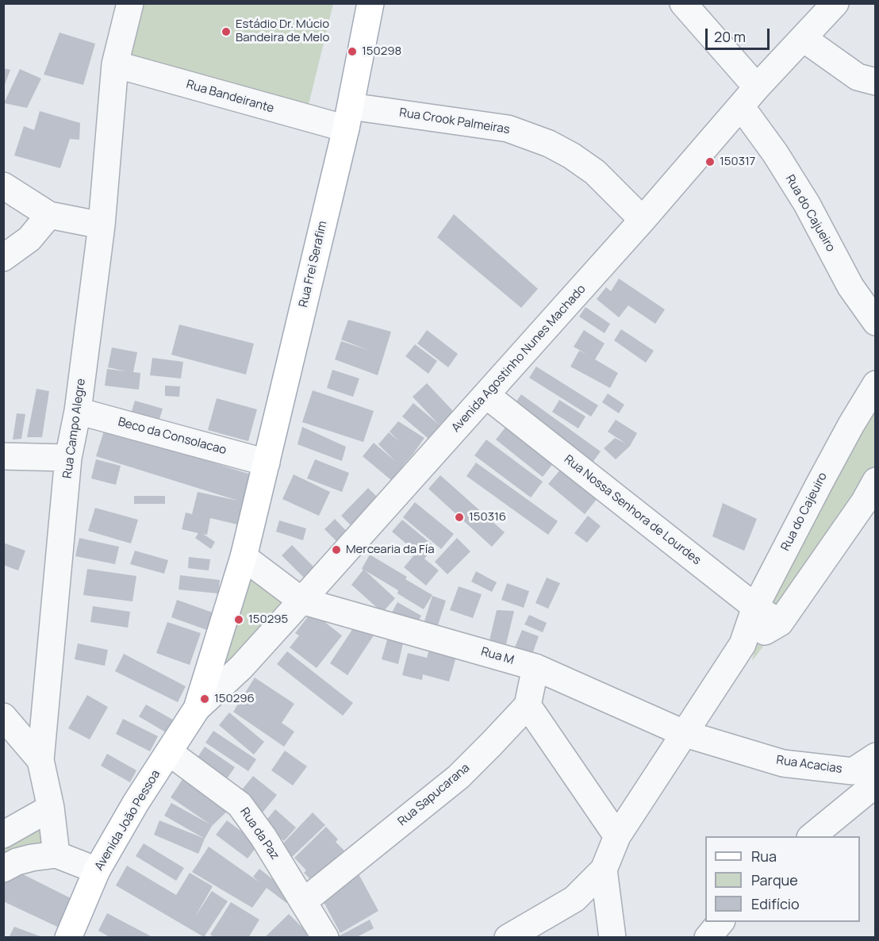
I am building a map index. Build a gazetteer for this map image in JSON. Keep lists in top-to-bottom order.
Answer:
{
  "streets": {
    "main road": ["Rua Frei Serafim", "Avenida João Pessoa"],
    "street": [
      "Rua Bandeirante",
      "Rua Crook Palmeiras",
      "Rua do Cajueiro",
      "Avenida Agostinho Nunes Machado",
      "Rua Campo Alegre",
      "Beco da Consolacao",
      "Rua Nossa Senhora de Lourdes",
      "Rua do Cajeuiro",
      "Rua M",
      "Rua Acacias",
      "Rua Sapucarana",
      "Rua da Paz"
    ]
  },
  "crossings": [
    ["Rua Bandeirante", "Rua Crook Palmeiras"],
    ["Rua Bandeirante", "Rua Frei Serafim"],
    ["Rua Bandeirante", "Rua Campo Alegre"],
    ["Rua Crook Palmeiras", "Rua Frei Serafim"],
    ["Rua Crook Palmeiras", "Avenida Agostinho Nunes Machado"],
    ["Rua do Cajueiro", "Avenida Agostinho Nunes Machado"],
    ["Rua Frei Serafim", "Beco da Consolacao"],
    ["Rua Frei Serafim", "Avenida João Pessoa"],
    ["Avenida Agostinho Nunes Machado", "Rua Nossa Senhora de Lourdes"],
    ["Avenida Agostinho Nunes Machado", "Rua M"],
    ["Avenida Agostinho Nunes Machado", "Avenida João Pessoa"],
    ["Rua Campo Alegre", "Beco da Consolacao"],
    ["Rua Nossa Senhora de Lourdes", "Rua do Cajeuiro"],
    ["Rua do Cajeuiro", "Rua M"],
    ["Rua do Cajeuiro", "Rua Acacias"],
    ["Rua M", "Rua Acacias"],
    ["Rua Sapucarana", "Rua da Paz"],
    ["Avenida João Pessoa", "Rua da Paz"]
  ],
  "places": [
    "Estádio Dr. Múcio Bandeira de Melo",
    "150298",
    "150317",
    "150316",
    "Mercearia da Fía",
    "150295",
    "150296"
  ],
  "legend": ["Rua", "Parque", "Edifício"],
  "scale_bar": "20 m"
}
